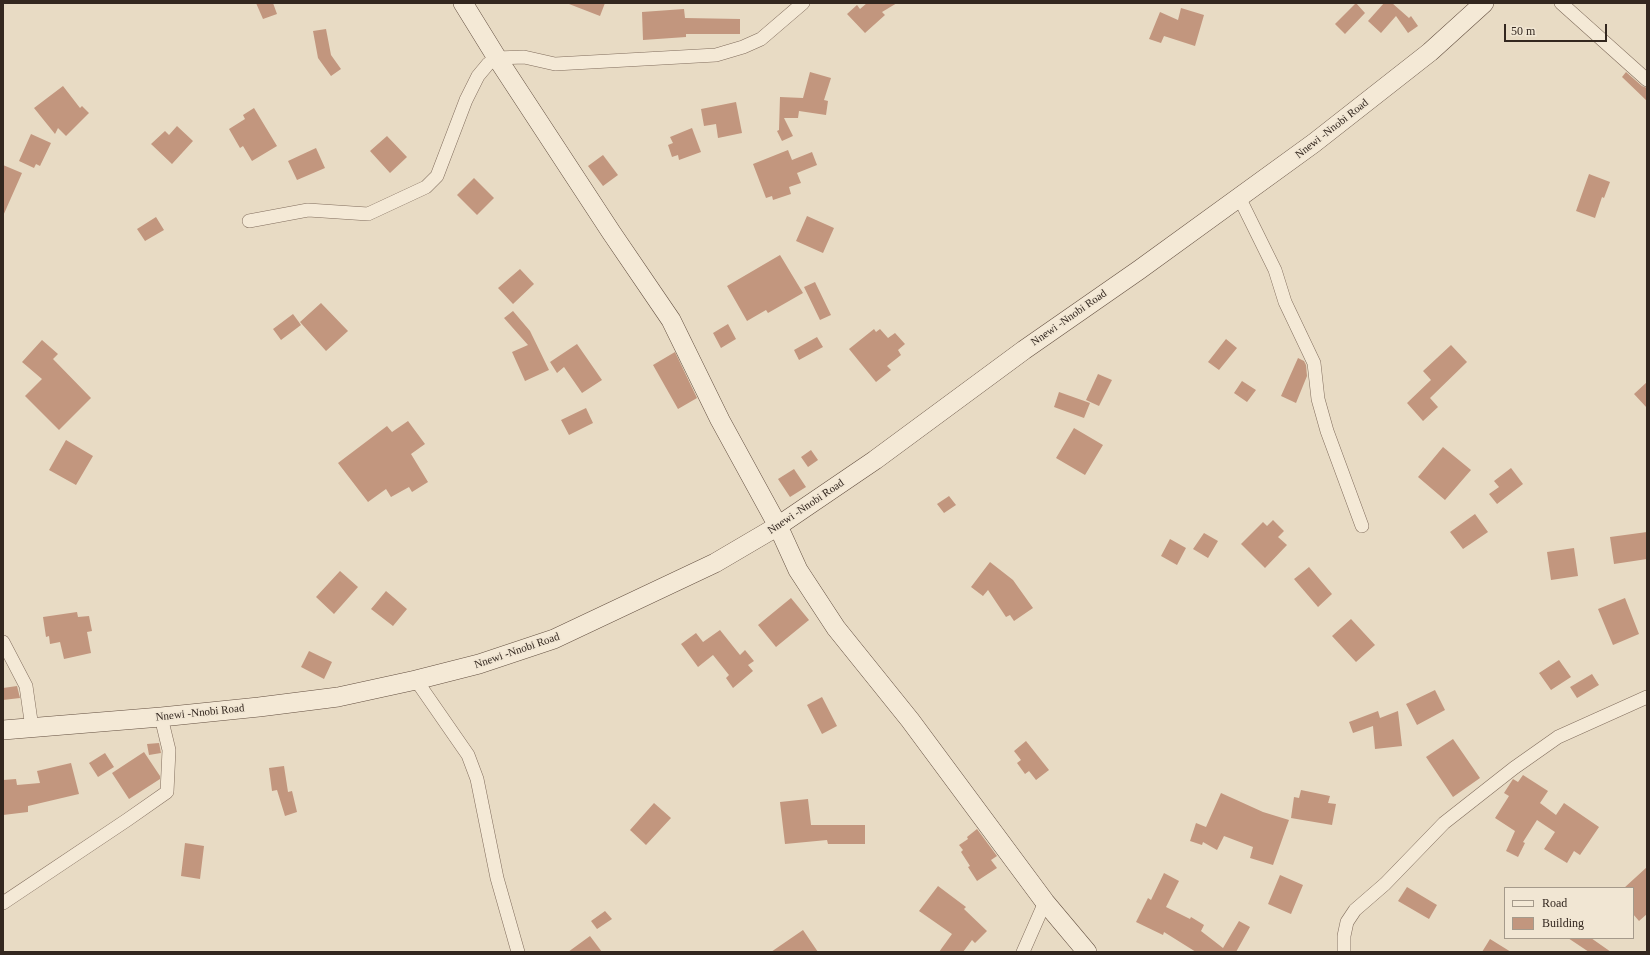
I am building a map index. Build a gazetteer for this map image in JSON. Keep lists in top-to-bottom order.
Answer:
{
  "streets": {
    "main road": ["Nnewi -Nnobi Road"]
  },
  "legend": ["Road", "Building"],
  "scale_bar": "50 m"
}
